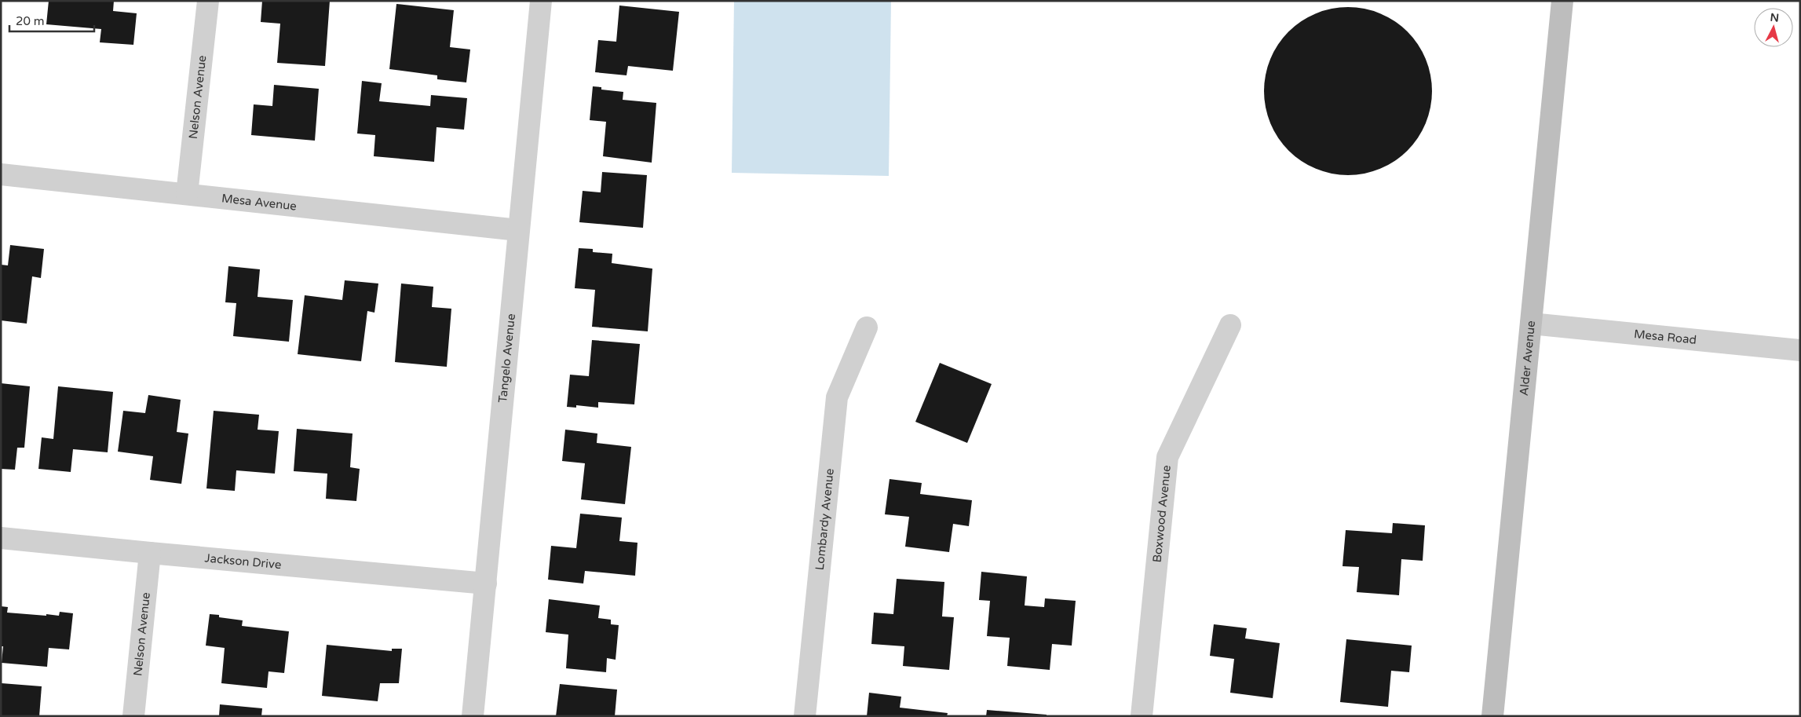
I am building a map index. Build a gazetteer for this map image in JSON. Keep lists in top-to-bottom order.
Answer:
{
  "streets": {
    "main road": ["Alder Avenue"],
    "street": [
      "Nelson Avenue",
      "Mesa Avenue",
      "Mesa Road",
      "Tangelo Avenue",
      "Boxwood Avenue",
      "Lombardy Avenue",
      "Jackson Drive"
    ]
  },
  "crossings": [
    ["Nelson Avenue", "Mesa Avenue"],
    ["Nelson Avenue", "Jackson Drive"],
    ["Mesa Avenue", "Tangelo Avenue"],
    ["Mesa Road", "Alder Avenue"],
    ["Tangelo Avenue", "Jackson Drive"]
  ],
  "scale_bar": "20 m",
  "north": "top"
}
